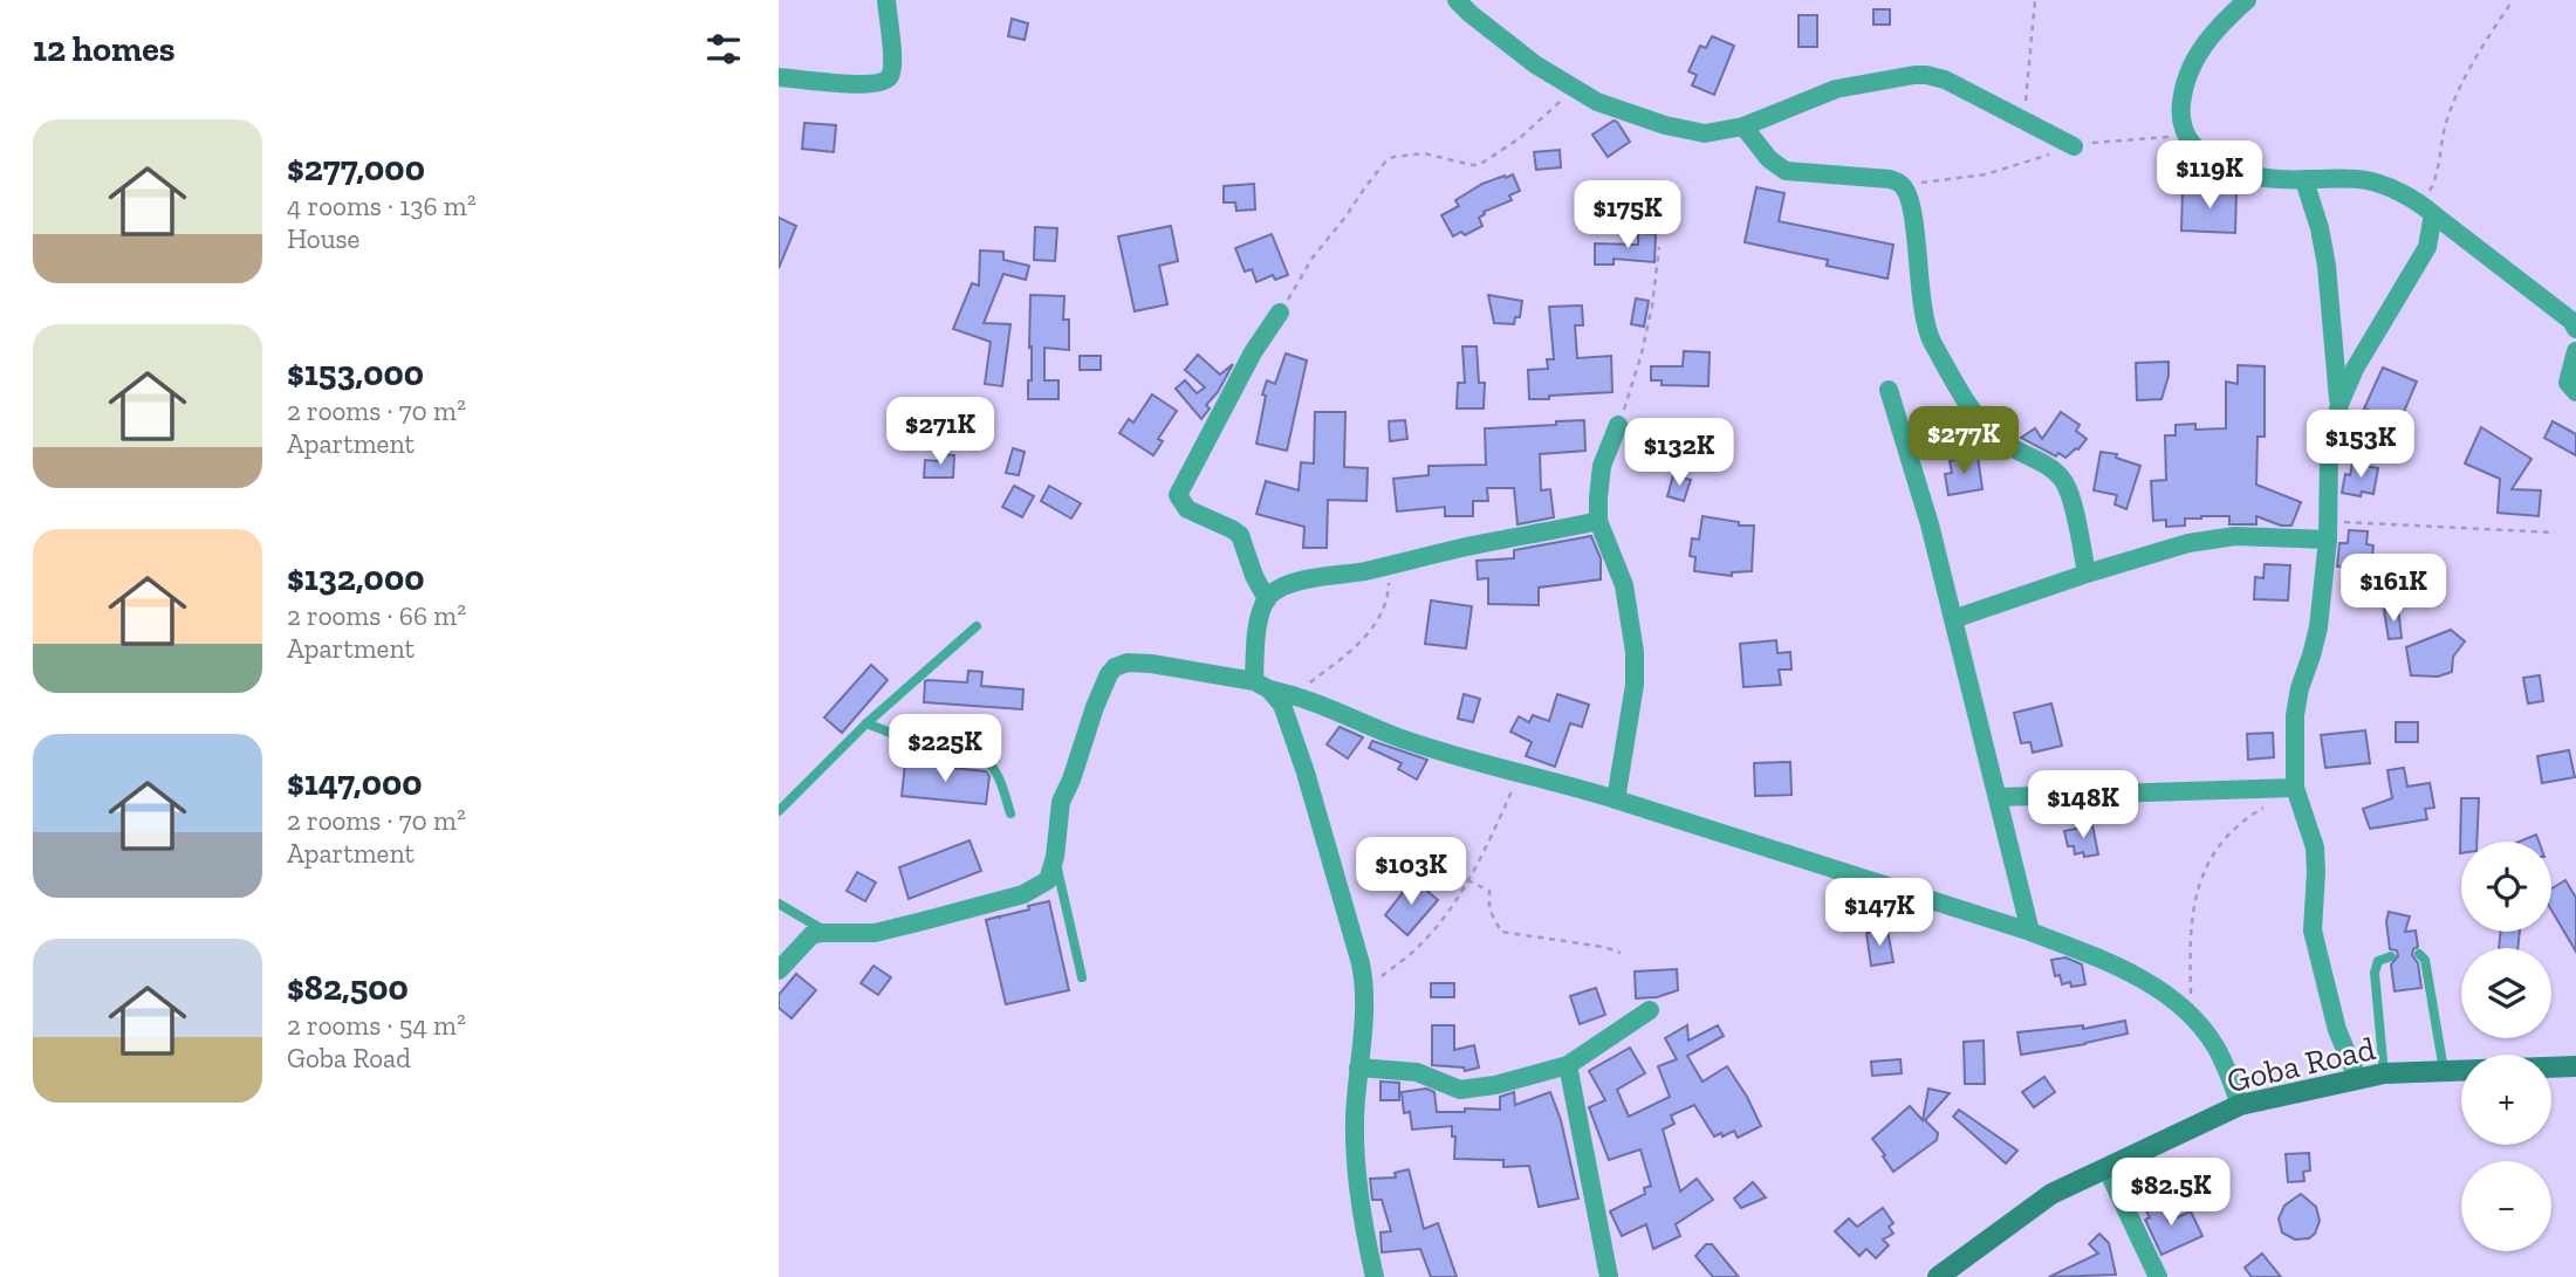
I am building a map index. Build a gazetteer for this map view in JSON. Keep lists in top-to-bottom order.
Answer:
{
  "streets": {
    "main road": ["Goba Road"]
  },
  "page": {
    "heading": "12 homes",
    "list": [
      {
        "name": "$277,000",
        "note": "4 rooms · 136 m² · House"
      },
      {
        "name": "$153,000",
        "note": "2 rooms · 70 m² · Apartment"
      },
      {
        "name": "$132,000",
        "note": "2 rooms · 66 m² · Apartment"
      },
      {
        "name": "$147,000",
        "note": "2 rooms · 70 m² · Apartment"
      },
      {
        "name": "$82,500",
        "note": "2 rooms · 54 m² · Goba Road"
      }
    ],
    "price": [
      "$119K",
      "$175K",
      "$271K",
      "$277K",
      "$153K",
      "$132K",
      "$161K",
      "$225K",
      "$148K",
      "$103K",
      "$147K",
      "$82.5K"
    ],
    "map_buttons": ["+", "−"]
  }
}
